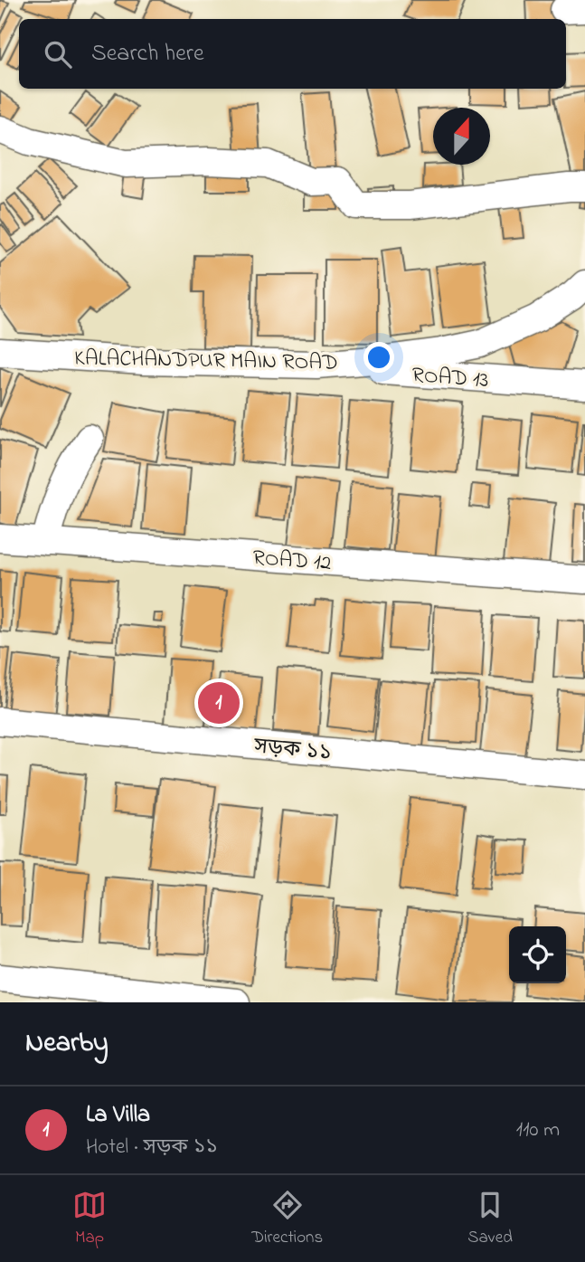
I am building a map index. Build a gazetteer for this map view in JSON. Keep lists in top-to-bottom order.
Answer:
{
  "streets": {
    "street": [
      "KALACHANDPUR MAIN ROAD",
      "ROAD 13",
      "ROAD 12",
      "সড়ক ১১"
    ]
  },
  "crossings": [
    ["KALACHANDPUR MAIN ROAD", "ROAD 13"]
  ],
  "north": "top",
  "page": {
    "search": "Search here",
    "pins": "1",
    "heading": "Nearby",
    "list": [
      {
        "mark": "1",
        "name": "La Villa",
        "note": "Hotel · সড়ক ১১",
        "value": "110 m"
      }
    ],
    "nav": ["Map", "Directions", "Saved"]
  }
}
